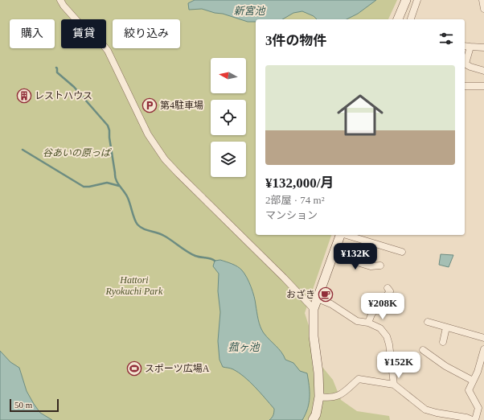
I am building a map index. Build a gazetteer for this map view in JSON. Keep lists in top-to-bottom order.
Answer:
{
  "water": ["新宮池", "菰ヶ池"],
  "parks": ["谷あいの原っぱ", "Hattori Ryokuchi Park"],
  "places": {
    "building": ["レストハウス"],
    "parking": ["第4駐車場"],
    "cafe": ["おざき"],
    "sports": ["スポーツ広場A"]
  },
  "scale_bar": "50 m",
  "north": "left",
  "page": {
    "chip": ["購入", "賃貸", "絞り込み"],
    "heading": "3件の物件",
    "list": [
      {
        "name": "¥132,000/月",
        "note": "2部屋 · 74 m² · マンション"
      }
    ],
    "price": ["¥132K", "¥208K", "¥152K"],
    "scale": "50 m"
  }
}
